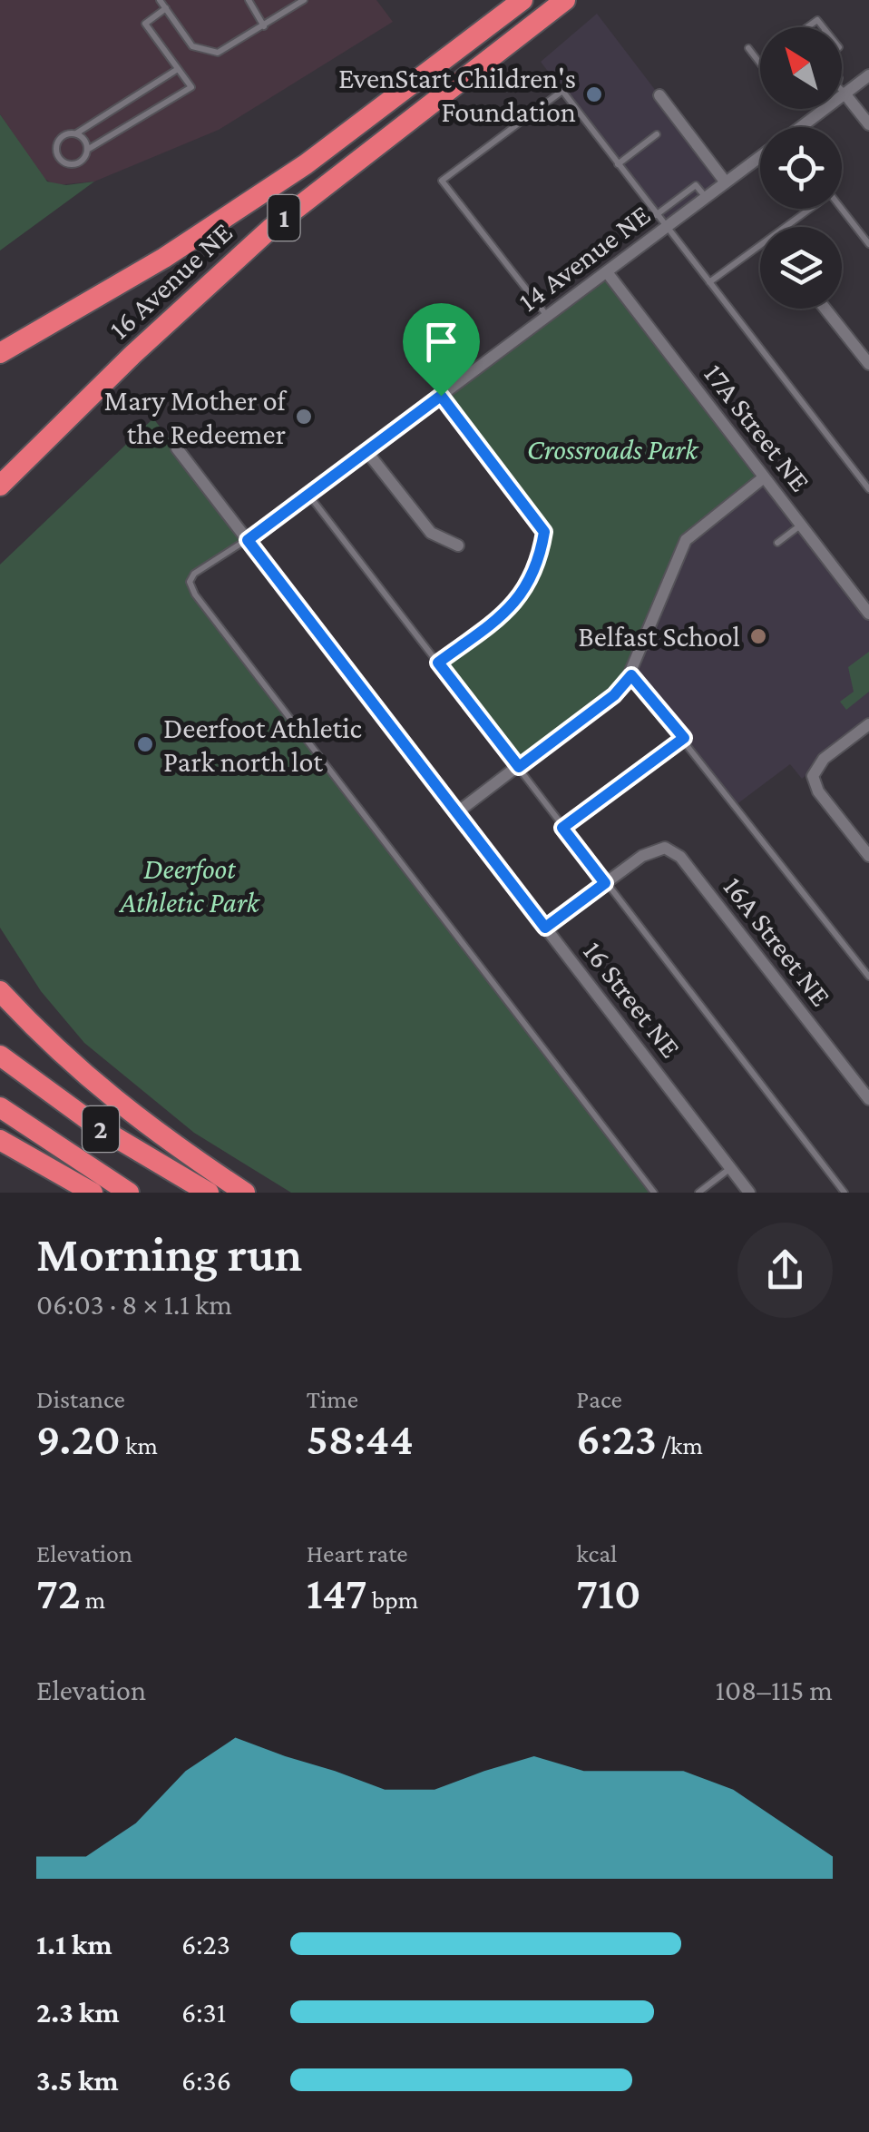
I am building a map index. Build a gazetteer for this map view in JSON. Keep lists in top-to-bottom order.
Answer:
{
  "streets": {
    "highway": ["1", "16 Avenue NE", "2"],
    "street": [
      "14 Avenue NE",
      "17A Street NE",
      "16A Street NE",
      "16 Street NE"
    ]
  },
  "crossings": [
    ["14 Avenue NE", "17A Street NE"],
    ["14 Avenue NE", "16 Street NE"]
  ],
  "parks": ["Crossroads Park", "Deerfoot Athletic Park"],
  "places": [
    "EvenStart Children's Foundation",
    "Mary Mother of the Redeemer",
    "Belfast School",
    "Deerfoot Athletic Park north lot"
  ],
  "north": "top left",
  "page": {
    "heading": ["Morning run", "06:03 · 8 × 1.1 km"],
    "stats": [
      ["Distance", "9.20 km"],
      ["Time", "58:44"],
      ["Pace", "6:23 /km"],
      ["Elevation", "72 m"],
      ["Heart rate", "147 bpm"],
      ["kcal", "710"]
    ],
    "chart": ["Elevation", "108–115 m"],
    "list": [
      {
        "name": "1.1 km",
        "note": "6:23"
      },
      {
        "name": "2.3 km",
        "note": "6:31"
      },
      {
        "name": "3.5 km",
        "note": "6:36"
      }
    ]
  }
}
